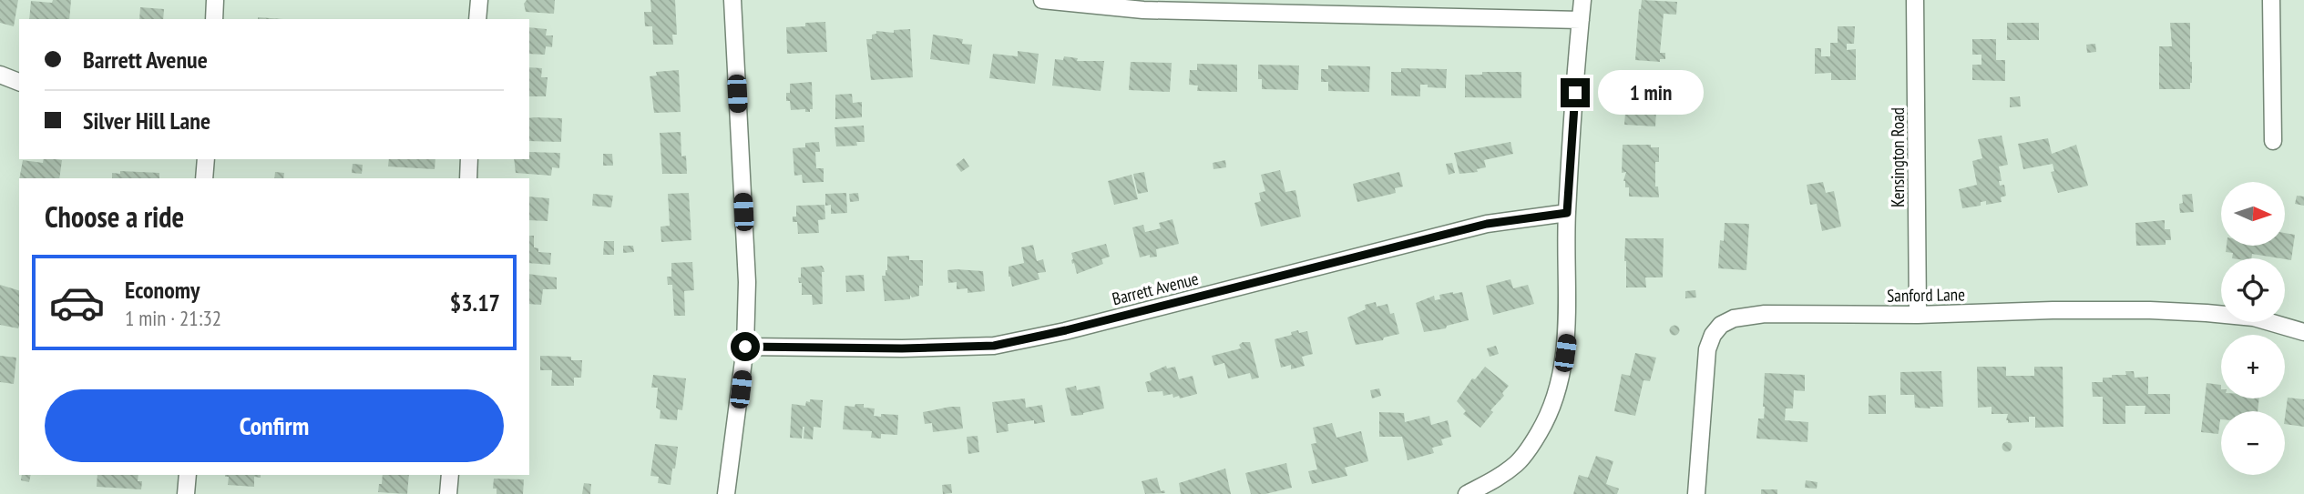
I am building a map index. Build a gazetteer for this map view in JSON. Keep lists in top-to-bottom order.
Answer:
{
  "streets": {
    "street": ["Kensington Road", "Barrett Avenue", "Sanford Lane"]
  },
  "crossings": [
    ["Kensington Road", "Sanford Lane"]
  ],
  "north": "right",
  "page": {
    "banner": ["Barrett Avenue", "Silver Hill Lane"],
    "bubble": "1 min",
    "heading": "Choose a ride",
    "map_buttons": ["+", "−"],
    "list": [
      {
        "name": "Economy",
        "note": "1 min · 21:32",
        "value": "$3.17"
      }
    ],
    "buttons": "Confirm"
  }
}
